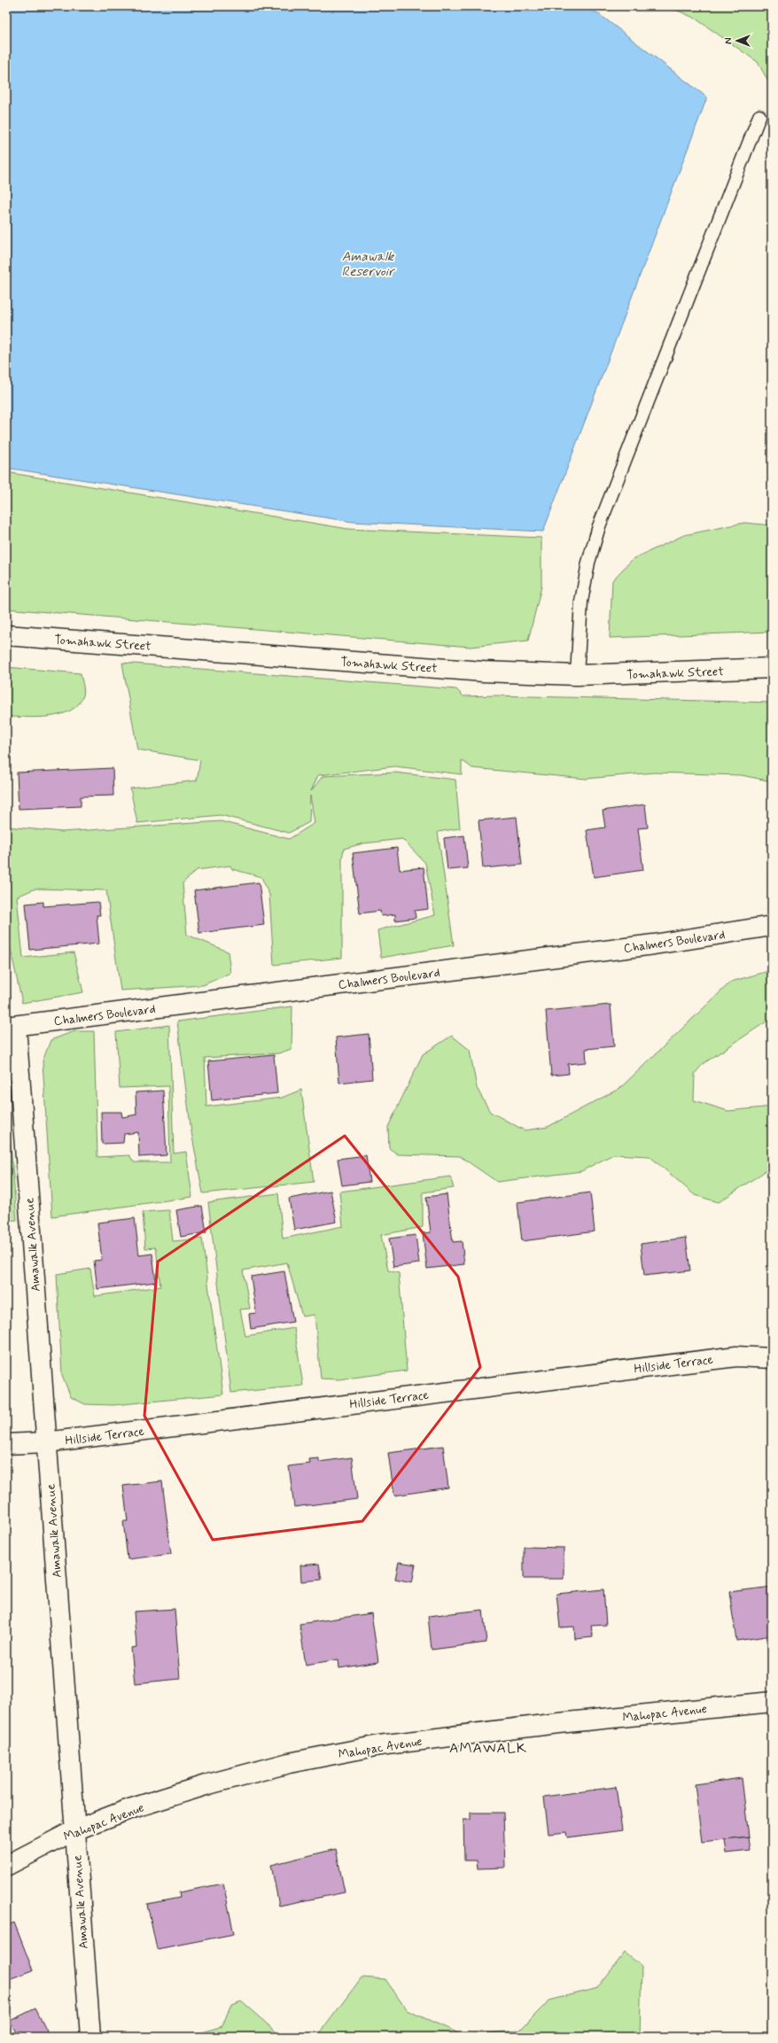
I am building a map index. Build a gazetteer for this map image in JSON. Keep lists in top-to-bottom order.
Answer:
{
  "streets": {
    "street": [
      "Tomahawk Street",
      "Chalmers Boulevard",
      "Amawalk Avenue",
      "Hillside Terrace",
      "Mahopac Avenue"
    ]
  },
  "crossings": [
    ["Chalmers Boulevard", "Amawalk Avenue"],
    ["Amawalk Avenue", "Hillside Terrace"],
    ["Amawalk Avenue", "Mahopac Avenue"]
  ],
  "districts": ["AMAWALK"],
  "water": ["Amawalk Reservoir"],
  "north": "left"
}
